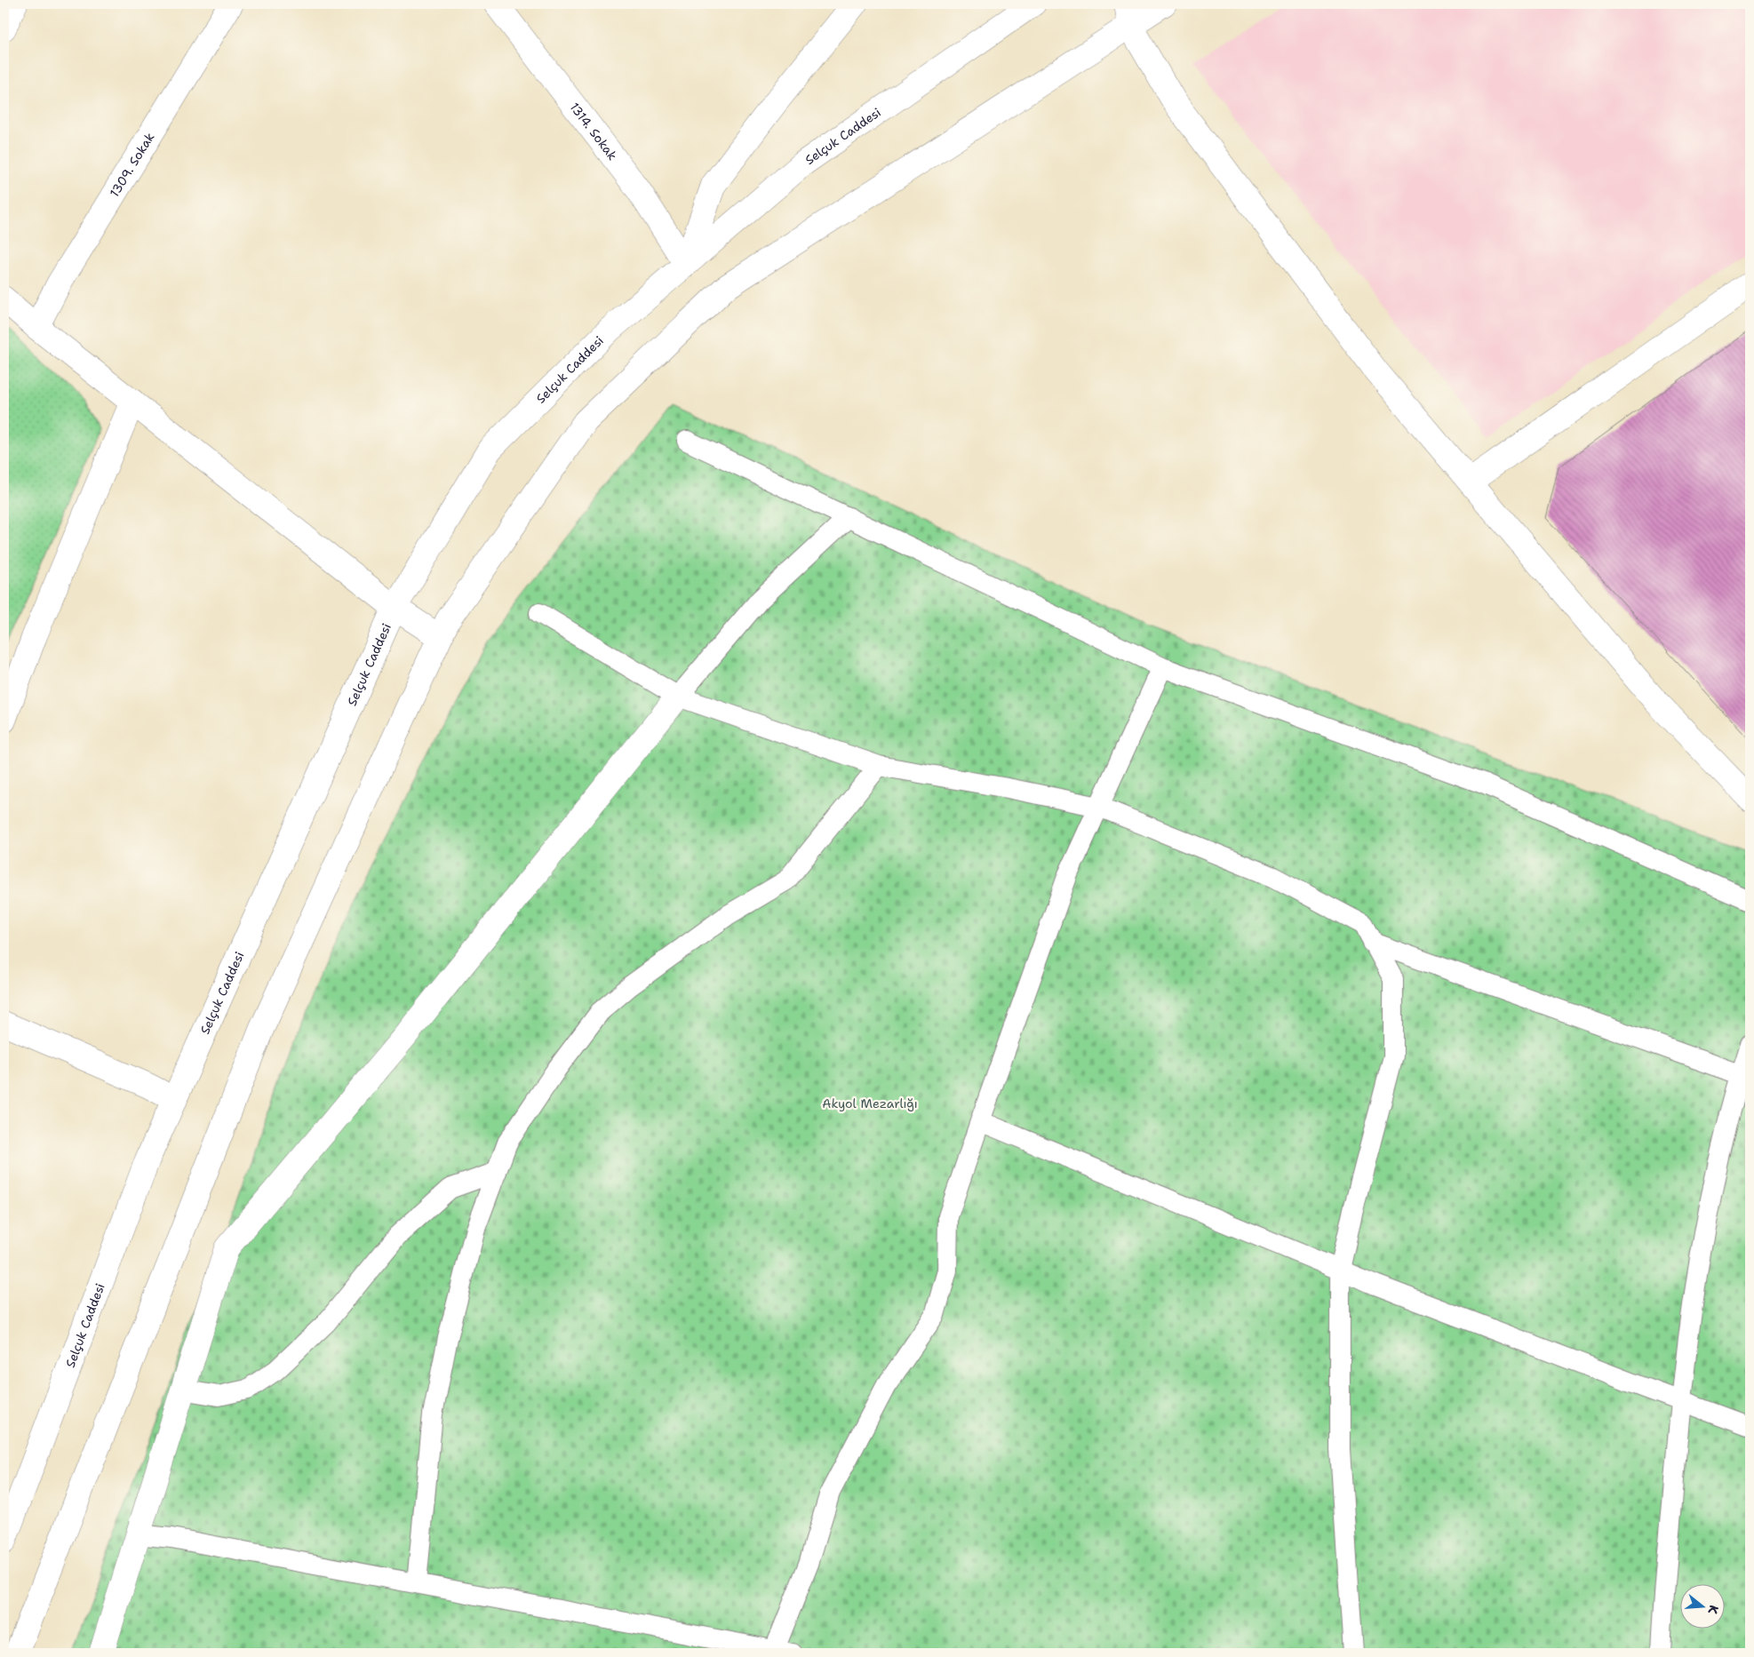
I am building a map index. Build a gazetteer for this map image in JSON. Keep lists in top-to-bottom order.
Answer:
{
  "streets": {
    "street": ["1314. Sokak", "Selçuk Caddesi", "1309. Sokak"]
  },
  "crossings": [
    ["1314. Sokak", "Selçuk Caddesi"]
  ],
  "parks": ["Akyol Mezarlığı"],
  "north": "right"
}
